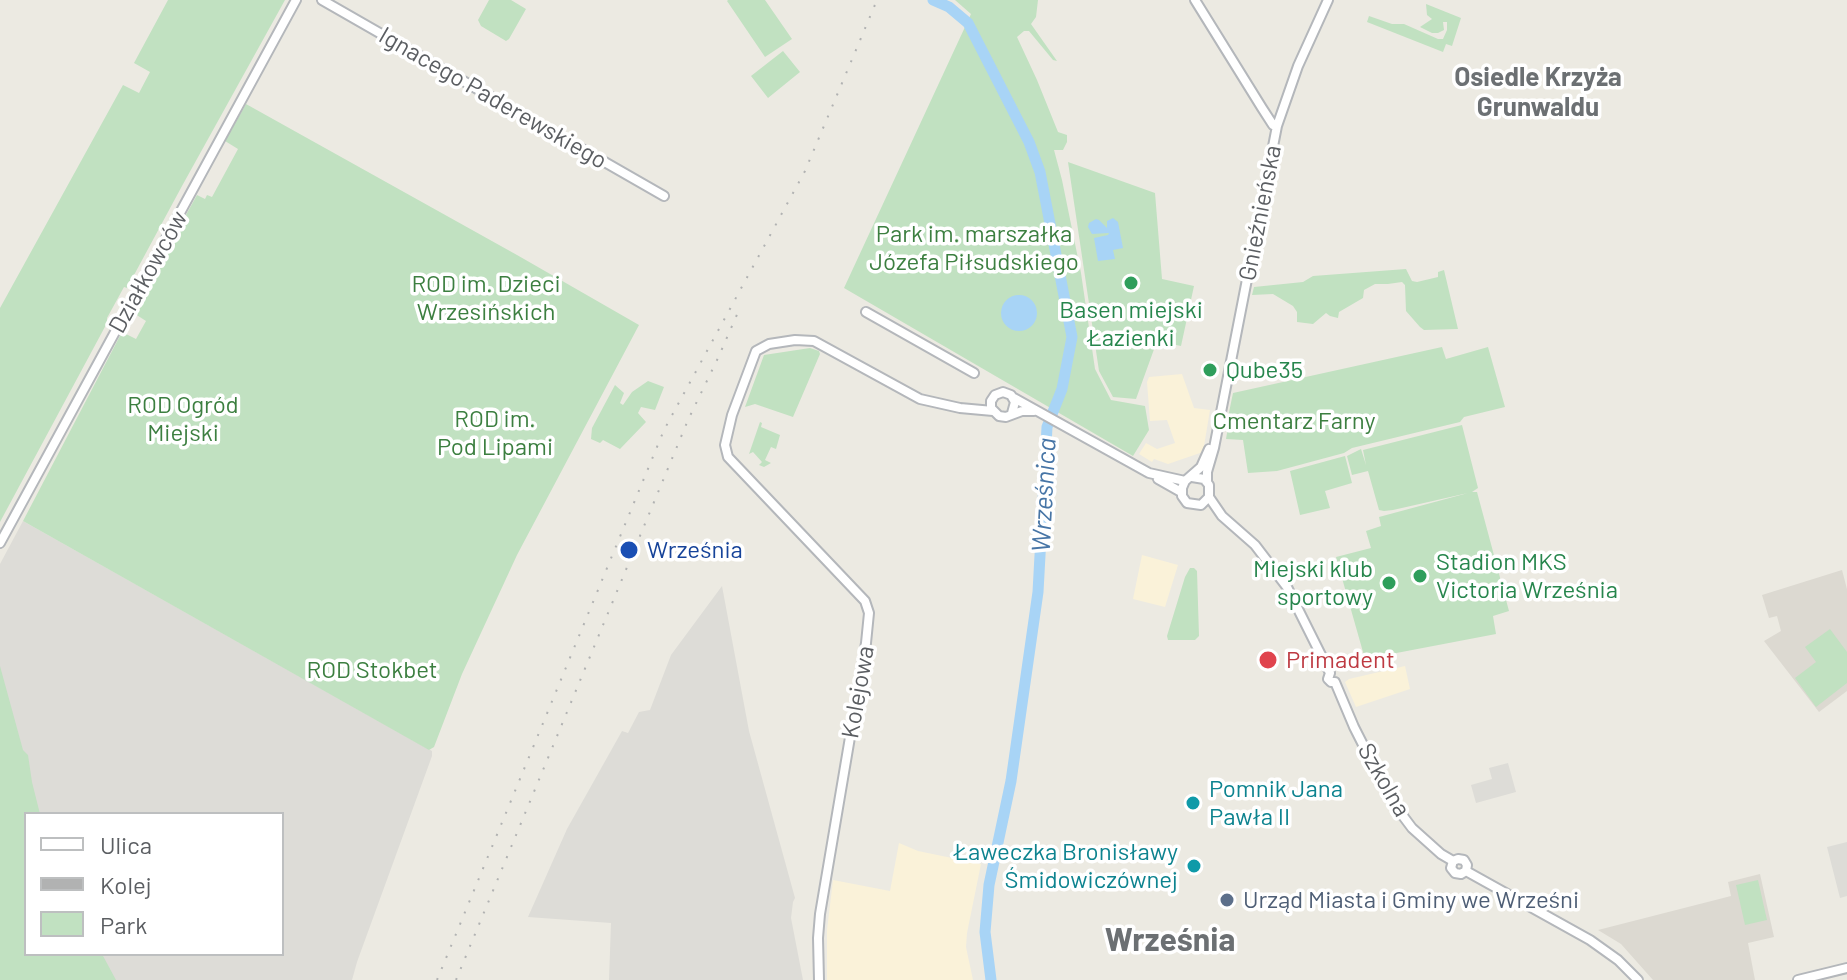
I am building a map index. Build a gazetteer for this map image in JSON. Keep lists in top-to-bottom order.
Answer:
{
  "streets": {
    "street": [
      "Ignacego Paderewskiego",
      "Gnieźnieńska",
      "Działkowców",
      "Kolejowa",
      "Szkolna"
    ]
  },
  "crossings": [
    ["Gnieźnieńska", "Szkolna"]
  ],
  "districts": ["Osiedle Krzyża Grunwaldu", "Września"],
  "water": ["Wrześnica"],
  "parks": [
    "Park im. marszałka Józefa Piłsudskiego",
    "ROD im. Dzieci Wrzesińskich",
    "ROD Ogród Miejski",
    "ROD im. Pod Lipami",
    "Cmentarz Farny",
    "ROD Stokbet"
  ],
  "places": [
    "Basen miejski Łazienki",
    "Qube35",
    "Września",
    "Stadion MKS Victoria Września",
    "Miejski klub sportowy",
    "Primadent",
    "Pomnik Jana Pawła II",
    "Ławeczka Bronisławy Śmidowiczównej",
    "Urząd Miasta i Gminy we Wrześni"
  ],
  "legend": ["Ulica", "Kolej", "Park"]
}
